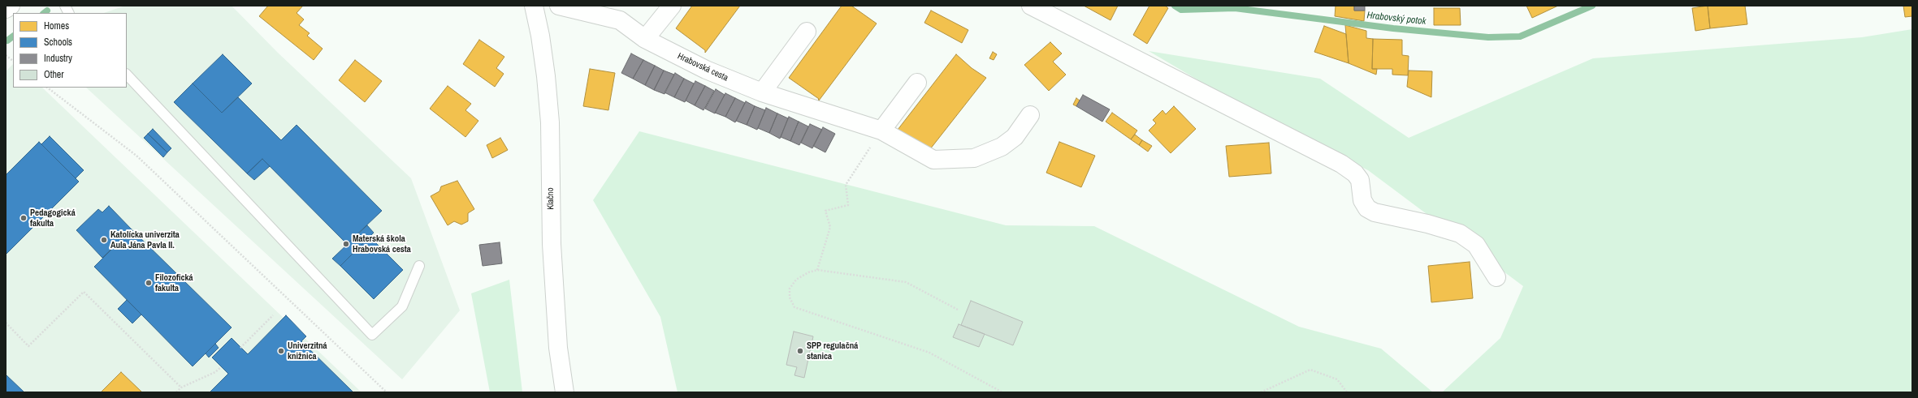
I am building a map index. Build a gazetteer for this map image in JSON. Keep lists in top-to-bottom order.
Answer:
{
  "streets": {
    "street": ["Hrabovská cesta", "Klačno"]
  },
  "water": ["Hrabovský potok"],
  "places": [
    "Pedagogická fakulta",
    "Katolícka univerzita Aula Jána Pavla II.",
    "Materská škola Hrabovská cesta",
    "Filozofická fakulta",
    "Univerzitná knižnica",
    "SPP regulačná stanica"
  ],
  "legend": [
    "Homes",
    "Schools",
    "Industry",
    "Other"
  ]
}
